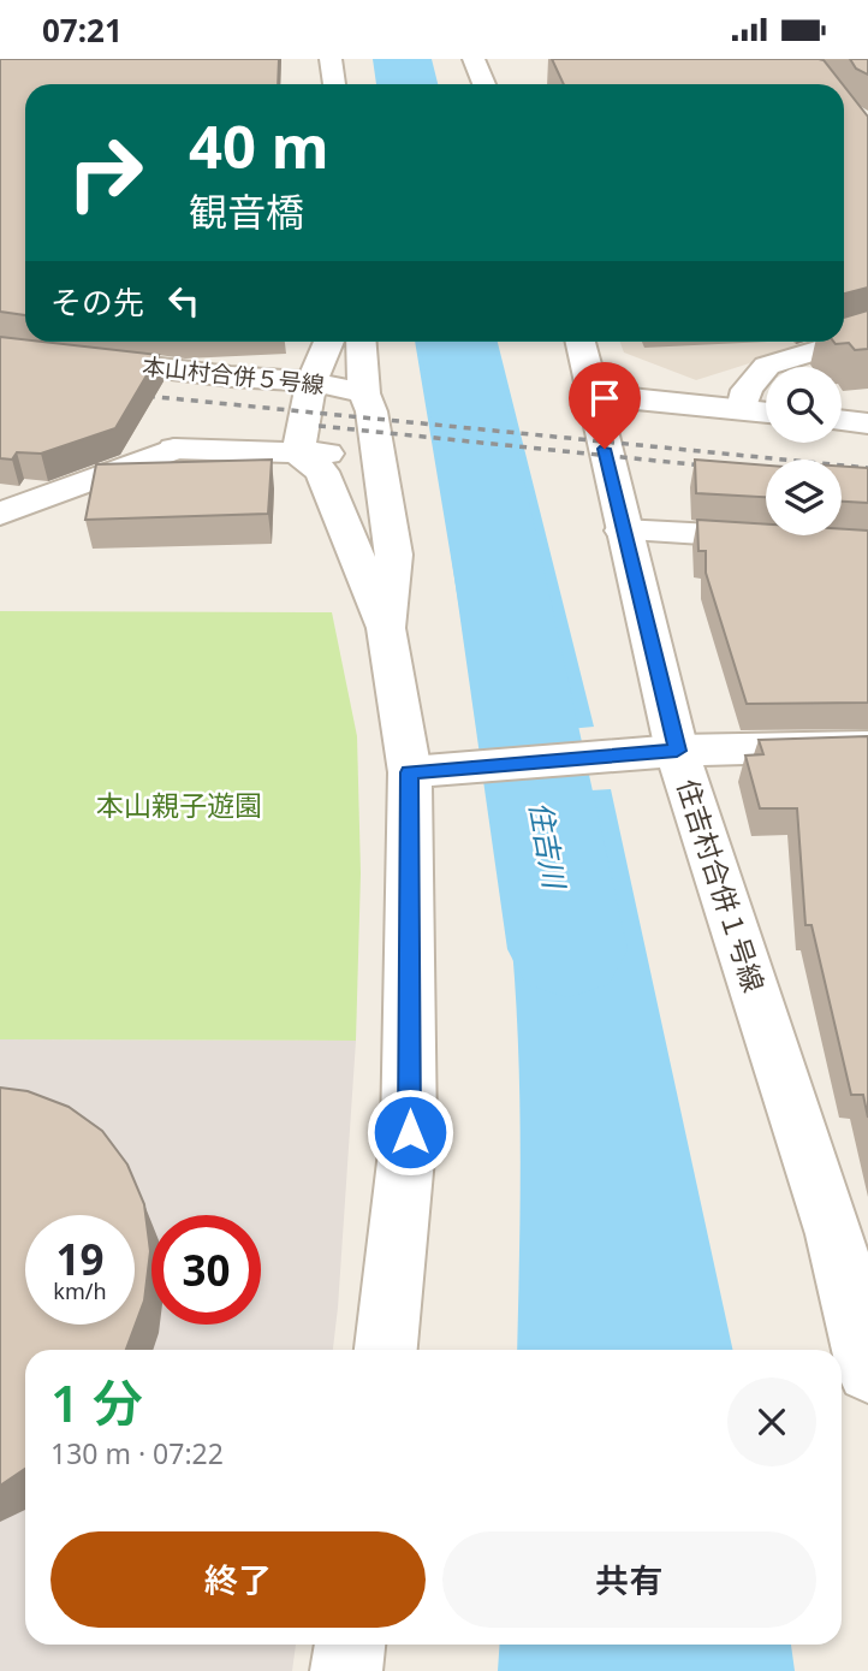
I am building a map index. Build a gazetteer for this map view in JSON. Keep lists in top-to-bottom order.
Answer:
{
  "streets": {
    "street": ["本山村合併５号線", "住吉村合併１号線"]
  },
  "water": ["住吉川"],
  "parks": ["本山親子遊園"],
  "page": {
    "status": "07:21",
    "turn": ["40 m", "観音橋"],
    "then": "その先",
    "speed": "19 km/h",
    "limit": "30",
    "heading": ["1 分", "130 m · 07:22"],
    "buttons": ["終了", "共有"]
  }
}
